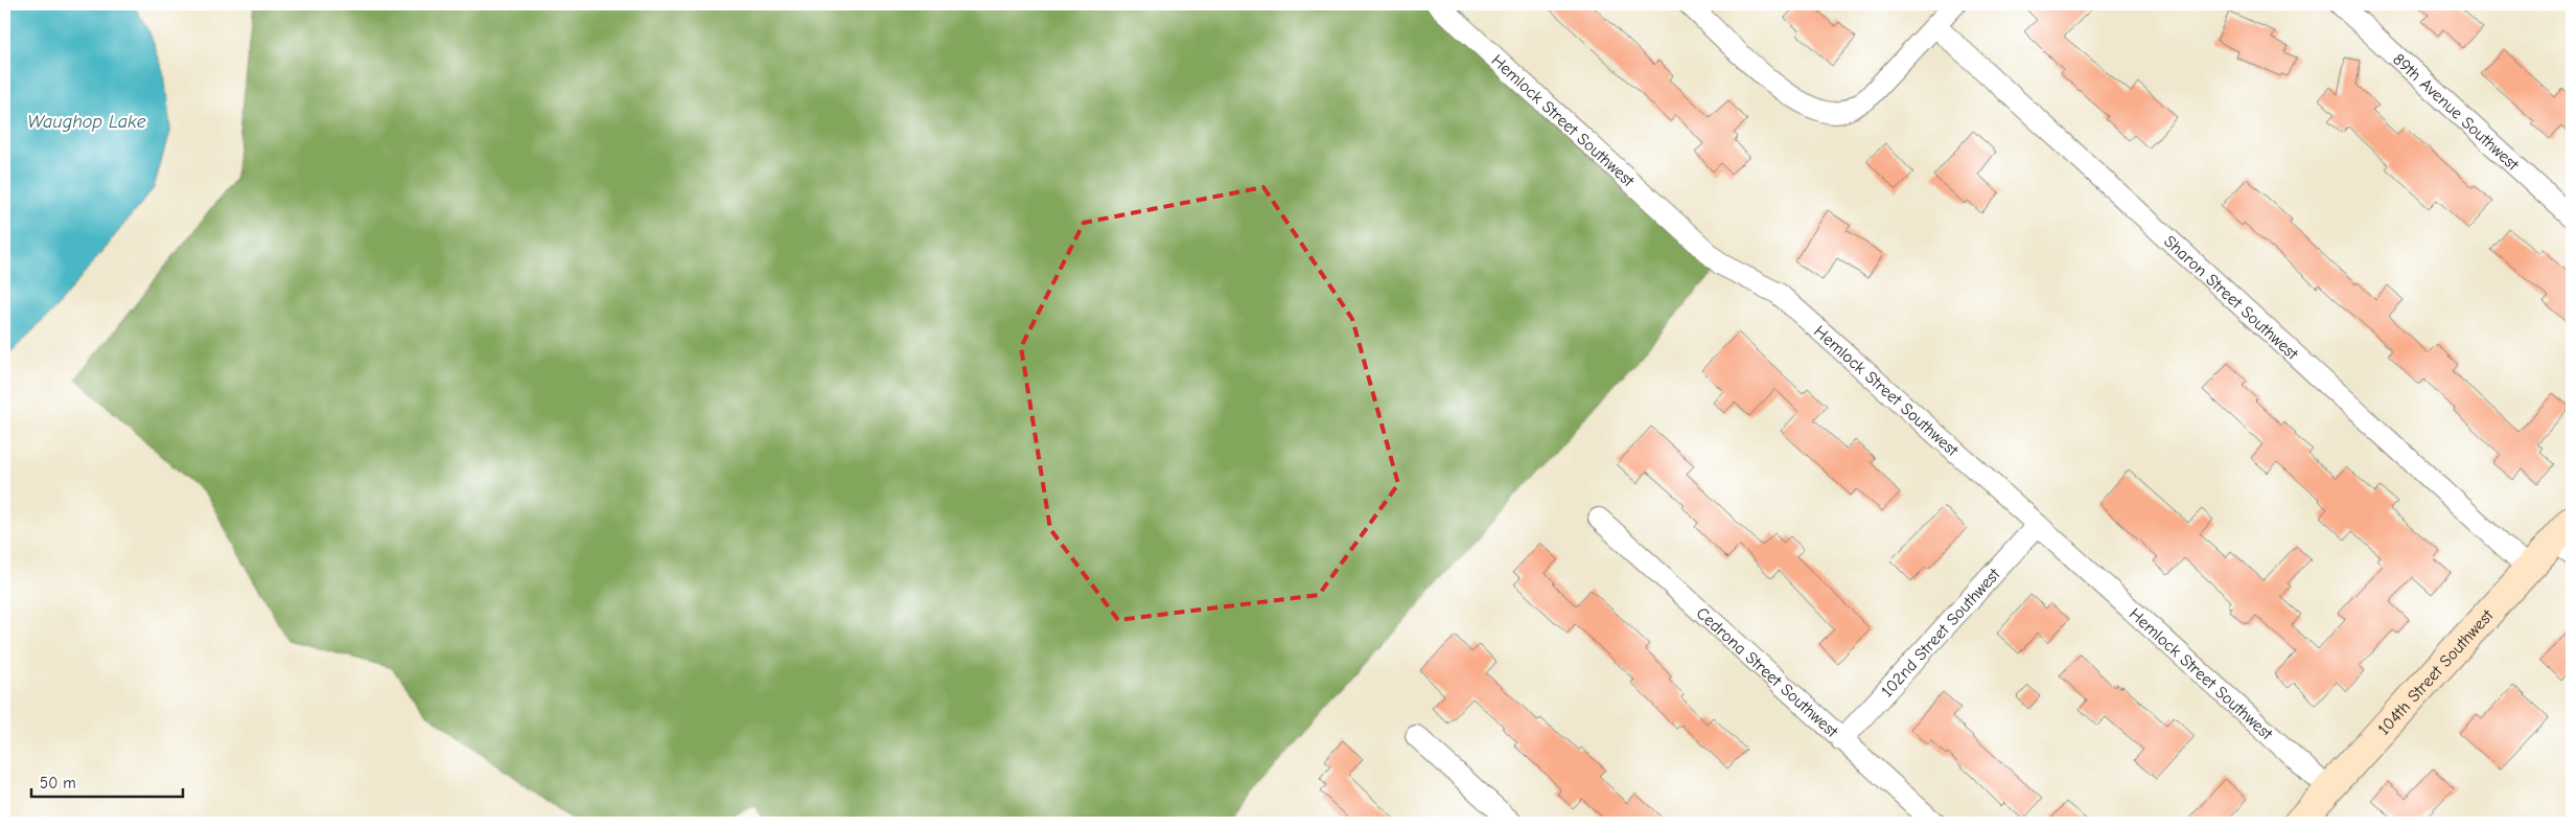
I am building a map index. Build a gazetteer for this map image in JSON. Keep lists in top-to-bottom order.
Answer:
{
  "streets": {
    "street": [
      "89th Avenue Southwest",
      "Hemlock Street Southwest",
      "Sharon Street Southwest",
      "102nd Street Southwest",
      "Cedrona Street Southwest",
      "104th Street Southwest"
    ]
  },
  "crossings": [
    ["Hemlock Street Southwest", "102nd Street Southwest"],
    ["Hemlock Street Southwest", "104th Street Southwest"],
    ["Sharon Street Southwest", "104th Street Southwest"],
    ["102nd Street Southwest", "Cedrona Street Southwest"]
  ],
  "water": ["Waughop Lake"],
  "scale_bar": "50 m"
}
